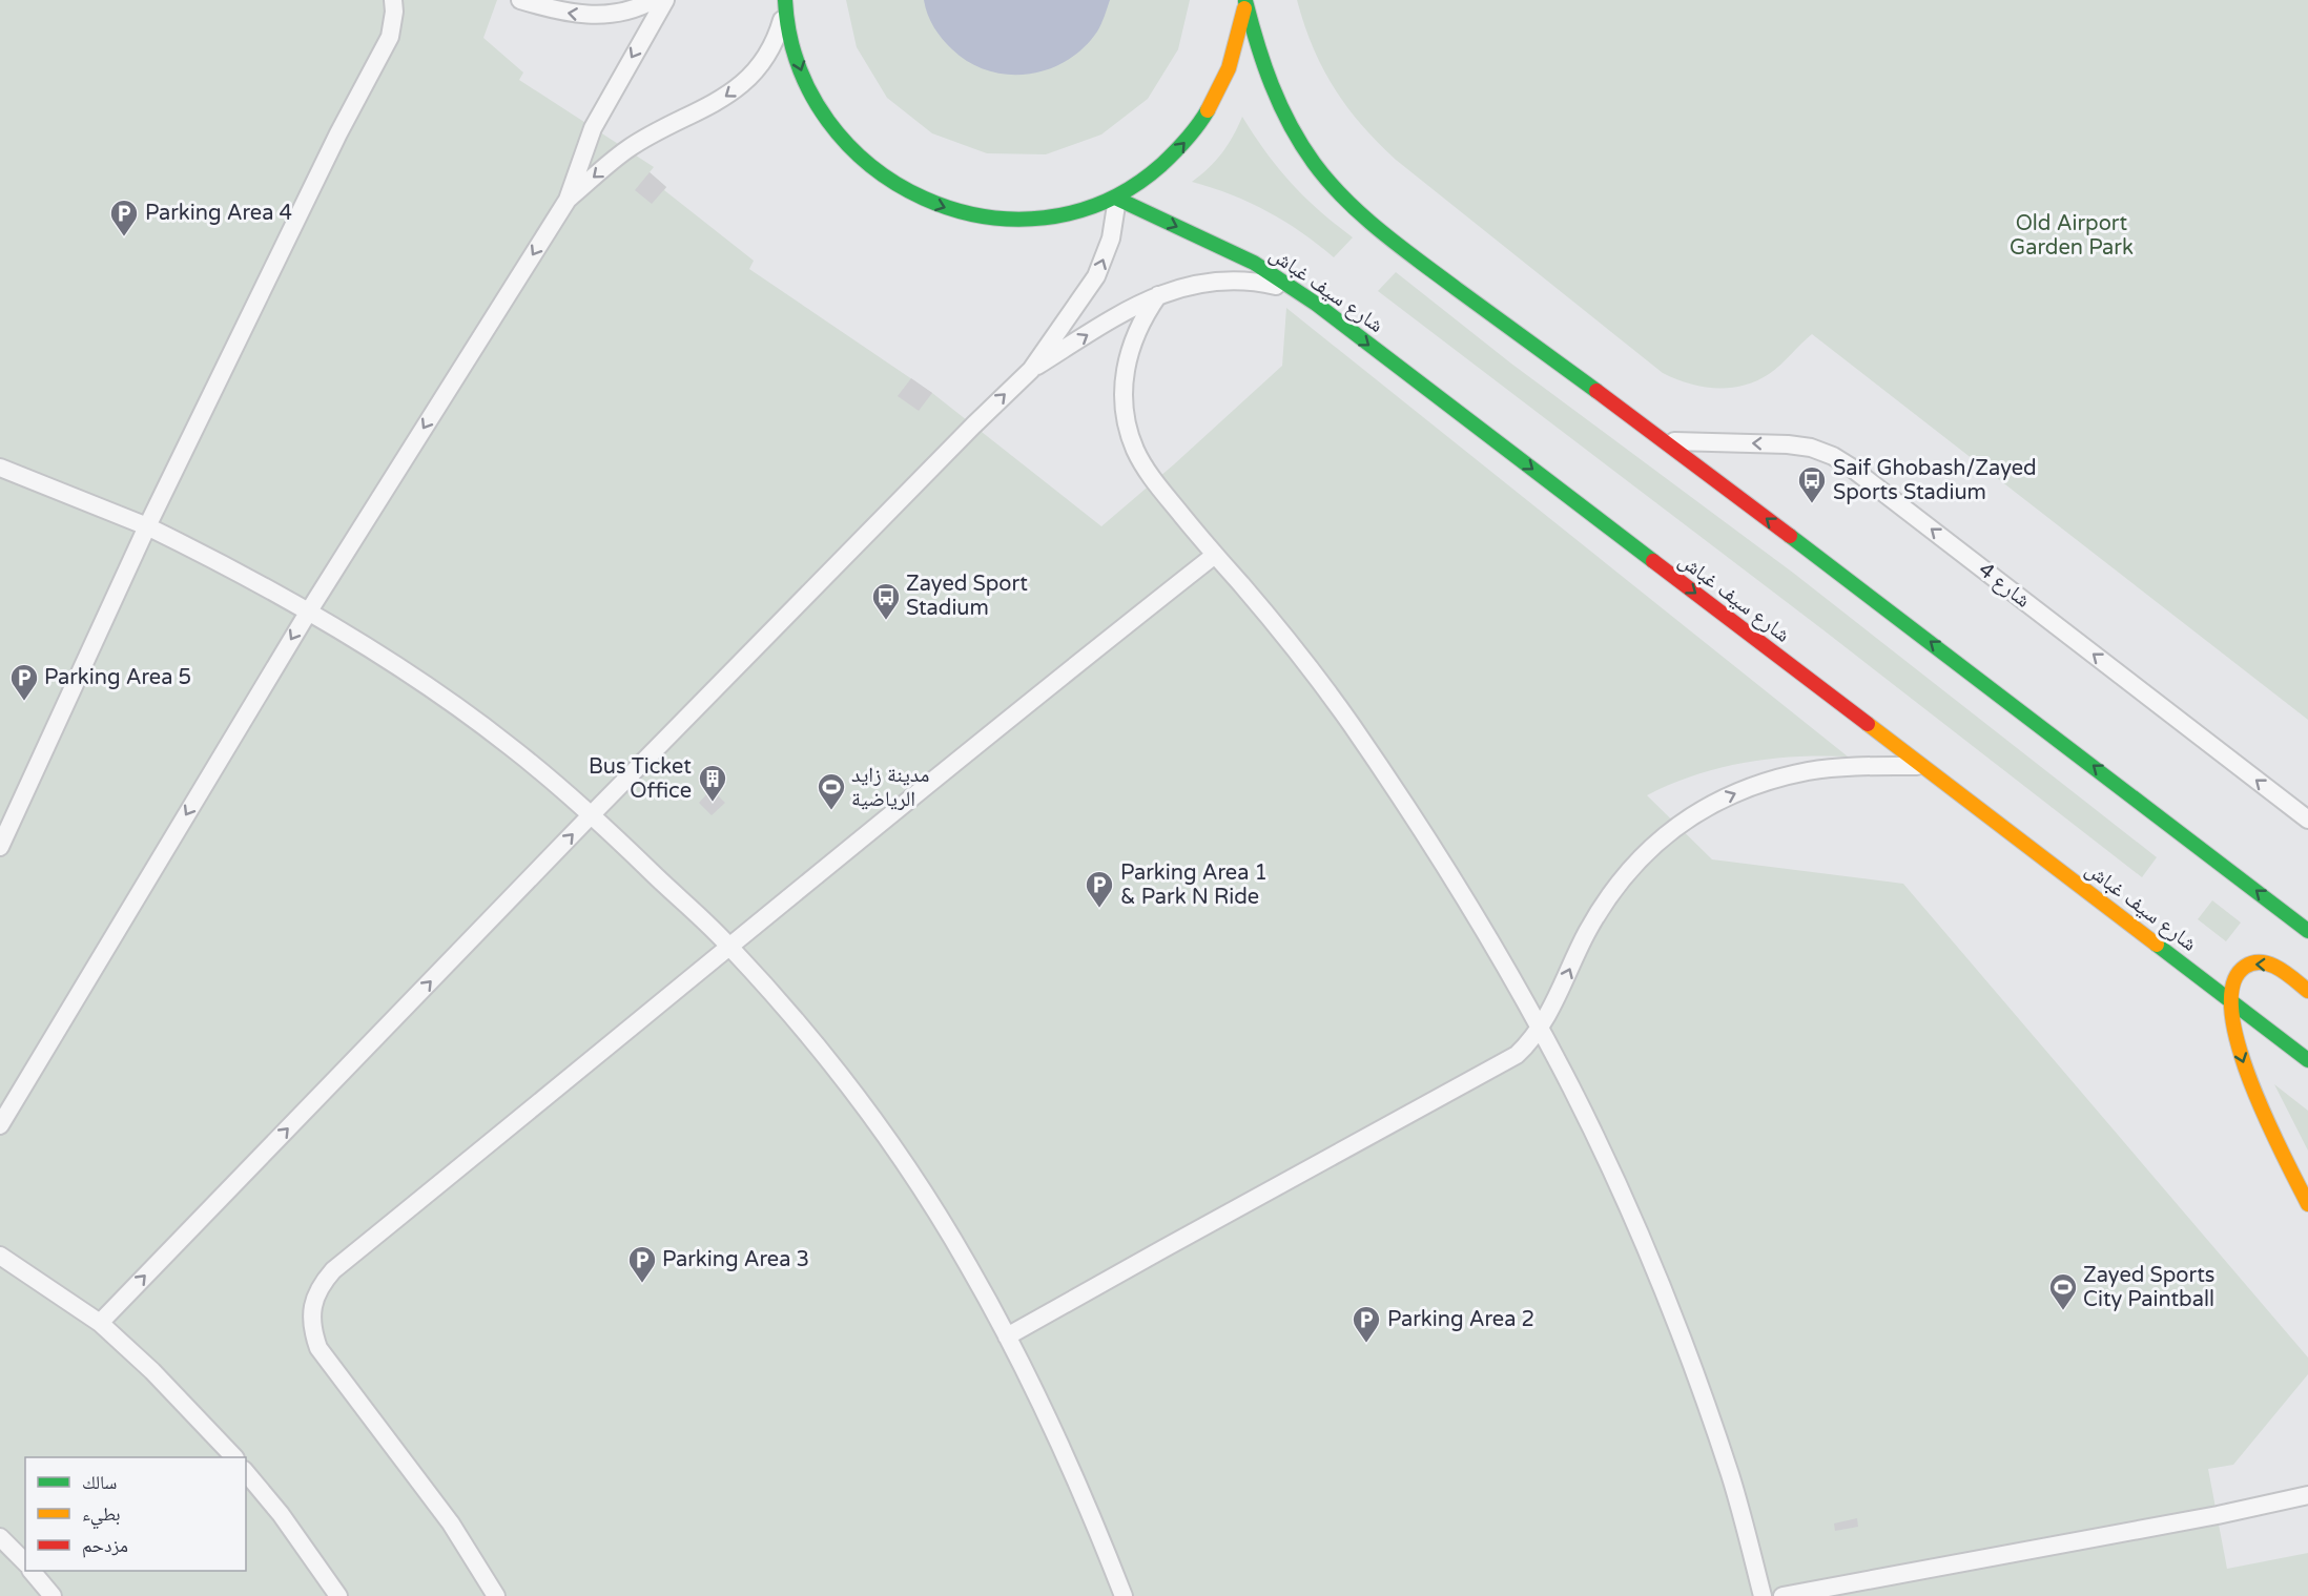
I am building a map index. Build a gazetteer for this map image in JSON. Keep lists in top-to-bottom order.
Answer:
{
  "streets": {
    "street": ["شارع سيف غباش"],
    "lane": ["شارع 4"]
  },
  "one_way": ["شارع 4"],
  "parks": ["Old Airport Garden Park"],
  "places": {
    "parking": [
      "Parking Area 4",
      "Parking Area 5",
      "Parking Area 1 & Park N Ride",
      "Parking Area 3",
      "Parking Area 2"
    ],
    "bus stop": ["Saif Ghobash/Zayed Sports Stadium", "Zayed Sport Stadium"],
    "building": ["Bus Ticket Office"],
    "sports": ["مدينة زايد الرياضية", "Zayed Sports City Paintball"]
  },
  "legend": ["سالك", "بطيء", "مزدحم"]
}
